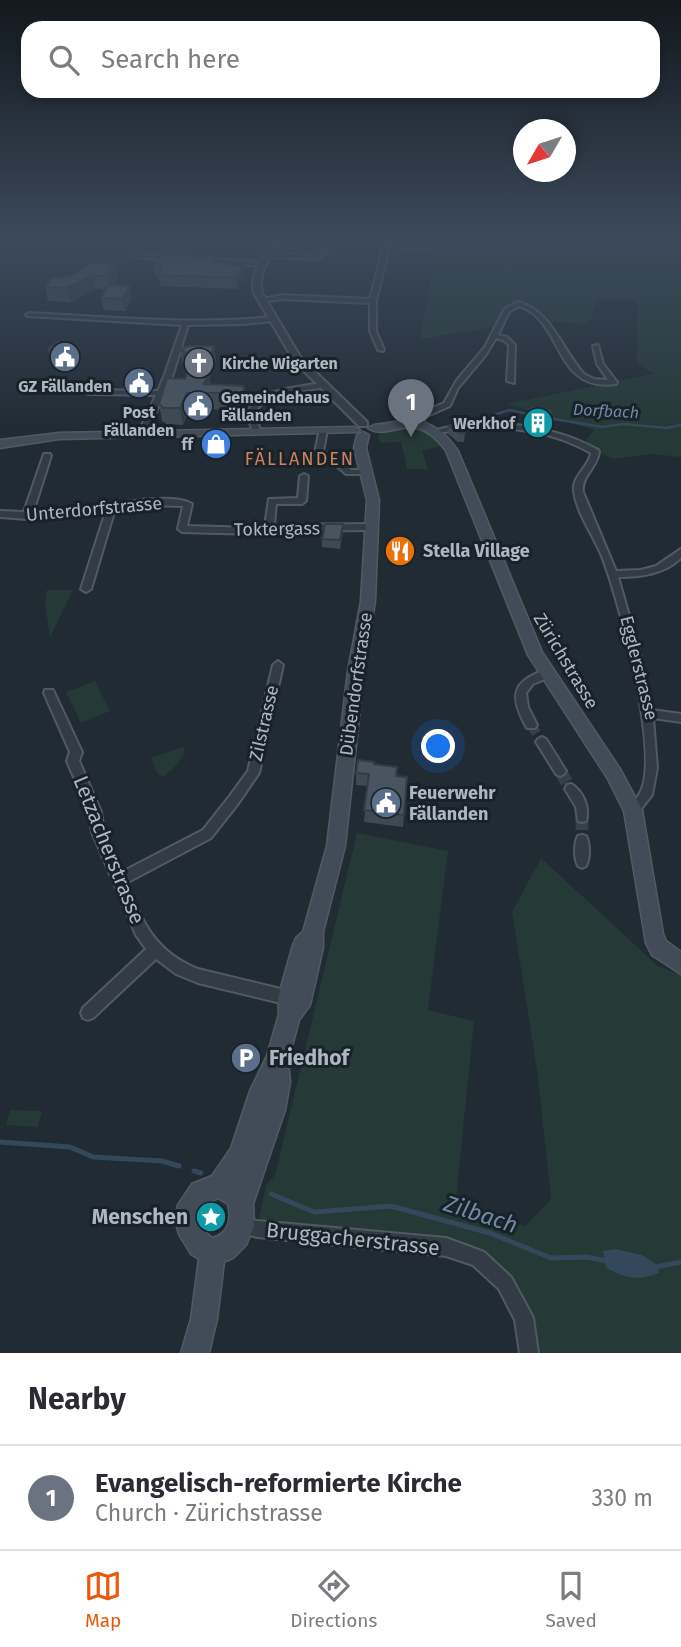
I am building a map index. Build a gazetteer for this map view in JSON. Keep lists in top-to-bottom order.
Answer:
{
  "streets": {
    "main road": ["Zürichstrasse", "Dübendorfstrasse"],
    "street": [
      "Unterdorfstrasse",
      "Toktergass",
      "Egglerstrasse",
      "Zilstrasse",
      "Letzacherstrasse",
      "Bruggacherstrasse"
    ]
  },
  "crossings": [
    ["Unterdorfstrasse", "Toktergass"],
    ["Toktergass", "Dübendorfstrasse"],
    ["Zürichstrasse", "Egglerstrasse"],
    ["Dübendorfstrasse", "Letzacherstrasse"],
    ["Dübendorfstrasse", "Bruggacherstrasse"],
    ["Zilstrasse", "Letzacherstrasse"]
  ],
  "districts": ["FÄLLANDEN"],
  "water": ["Dorfbach", "Zilbach"],
  "places": {
    "public building": [
      "GZ Fällanden",
      "Post Fällanden",
      "Gemeindehaus Fällanden",
      "Feuerwehr Fällanden"
    ],
    "church": ["Kirche Wigarten"],
    "building": ["Werkhof"],
    "shop": ["ff"],
    "restaurant": ["Stella Village"],
    "parking": ["Friedhof"],
    "place": ["Menschen"]
  },
  "north": "bottom left",
  "page": {
    "search": "Search here",
    "pins": "1",
    "heading": "Nearby",
    "list": [
      {
        "mark": "1",
        "name": "Evangelisch-reformierte Kirche",
        "note": "Church · Zürichstrasse",
        "value": "330 m"
      }
    ],
    "nav": ["Map", "Directions", "Saved"]
  }
}
